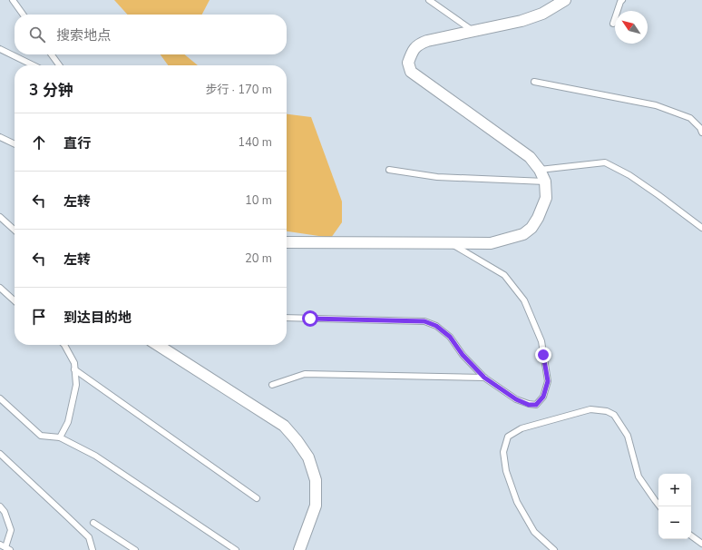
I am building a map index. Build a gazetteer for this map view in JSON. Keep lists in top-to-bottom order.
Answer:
{
  "north": "top left",
  "page": {
    "search": "搜索地点",
    "heading": ["3 分钟", "步行 · 170 m"],
    "list": [
      ["直行", "140 m"],
      ["左转", "10 m"],
      ["左转", "20 m"],
      "到达目的地"
    ],
    "map_buttons": ["+", "−"]
  }
}
